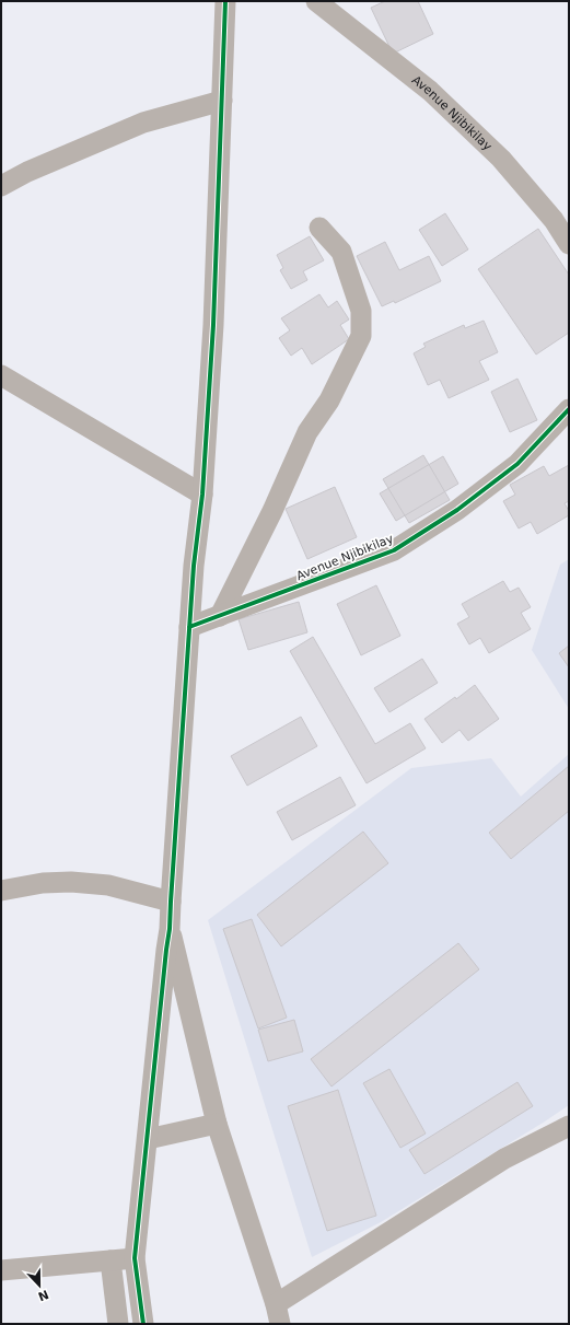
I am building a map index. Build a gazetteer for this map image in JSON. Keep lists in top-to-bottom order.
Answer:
{
  "streets": {
    "street": ["Avenue Njibikilay"]
  },
  "north": "bottom"
}
